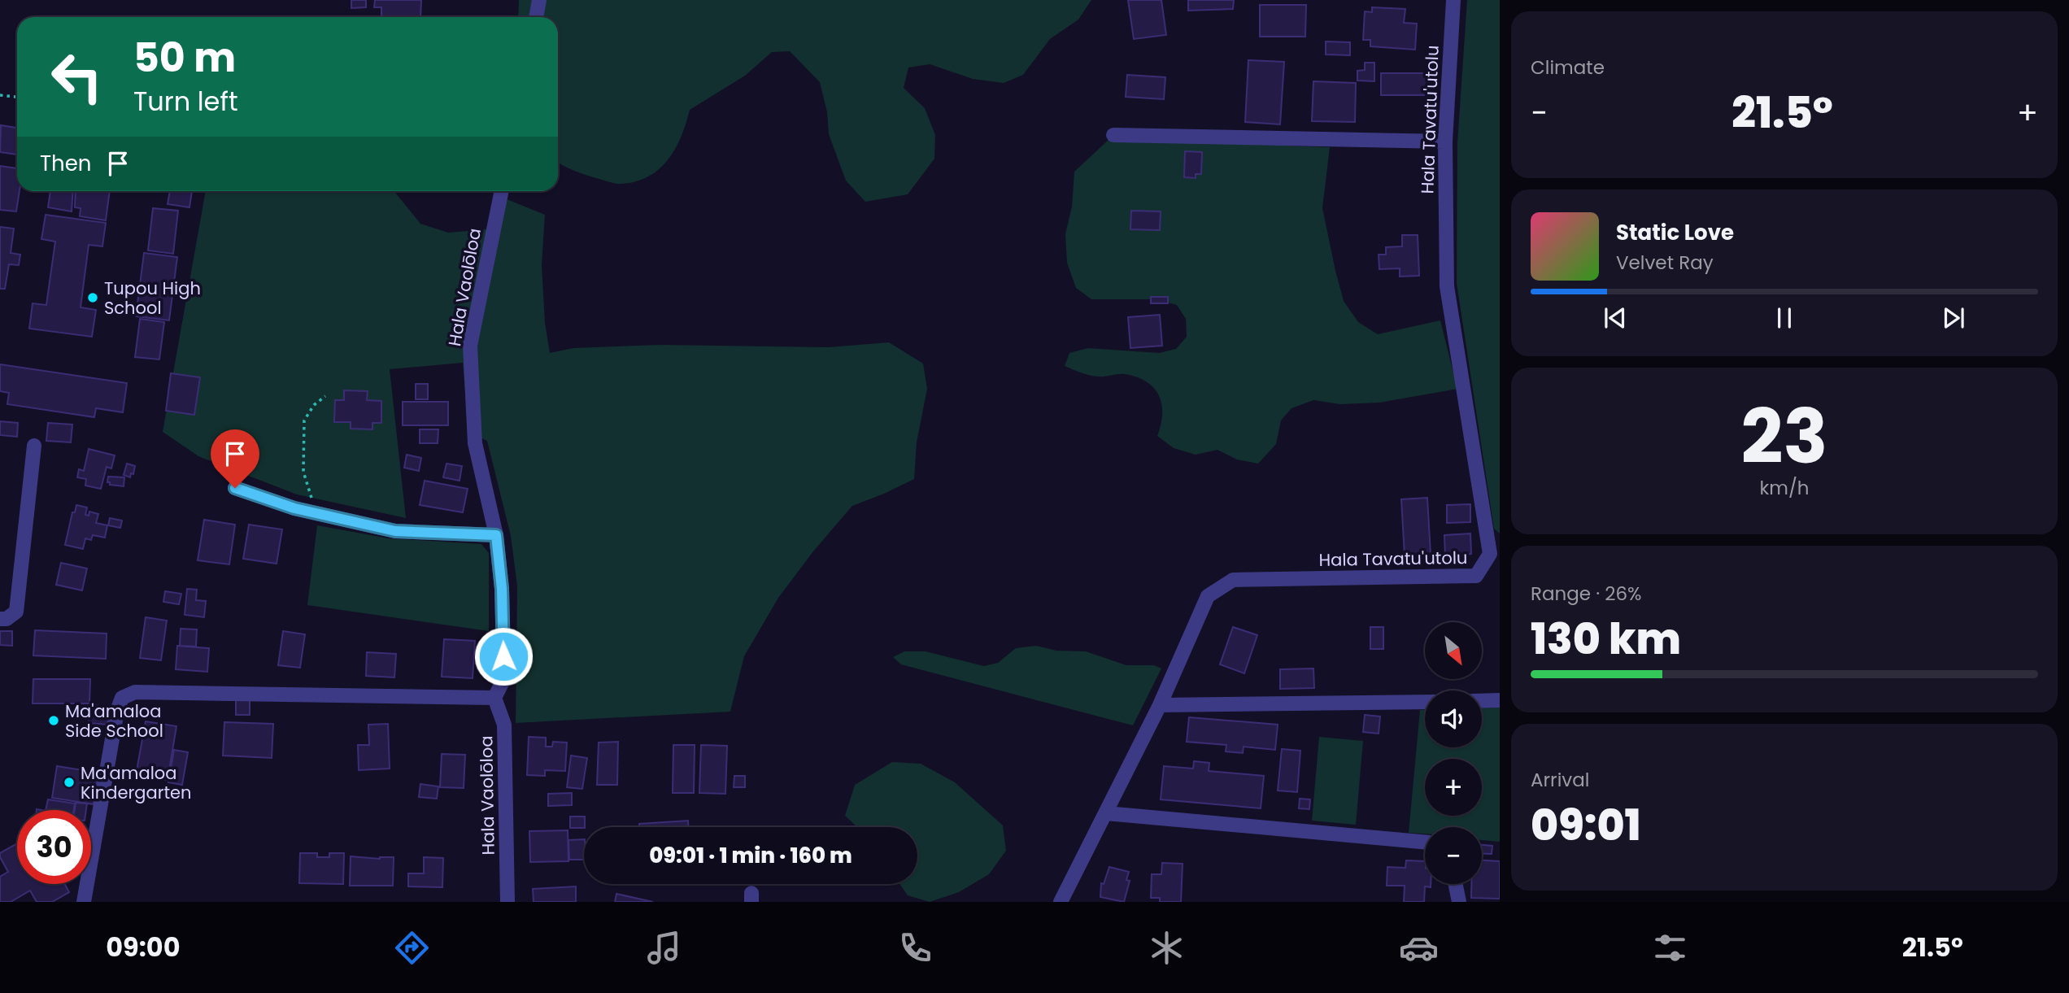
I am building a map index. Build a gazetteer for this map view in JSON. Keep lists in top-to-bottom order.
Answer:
{
  "streets": {
    "street": ["Hala Tavatu'utolu", "Hala Vaolōloa"]
  },
  "places": ["Tupou High School", "Ma'amaloa Side School", "Ma'amaloa Kindergarten"],
  "north": "bottom right",
  "page": {
    "tile": [
      "Climate",
      ["23", "km/h"],
      ["Range · 26%", "130 km"],
      ["Arrival", "09:01"]
    ],
    "turn": ["50 m", "Turn left"],
    "heat": ["−", "21.5°", "+"],
    "then": "Then",
    "song": ["Static Love", "Velvet Ray"],
    "map_buttons": ["+", "−"],
    "limit": "30",
    "trip": "09:01 · 1 min · 160 m",
    "tabs": ["09:00", "21.5°"]
  }
}
